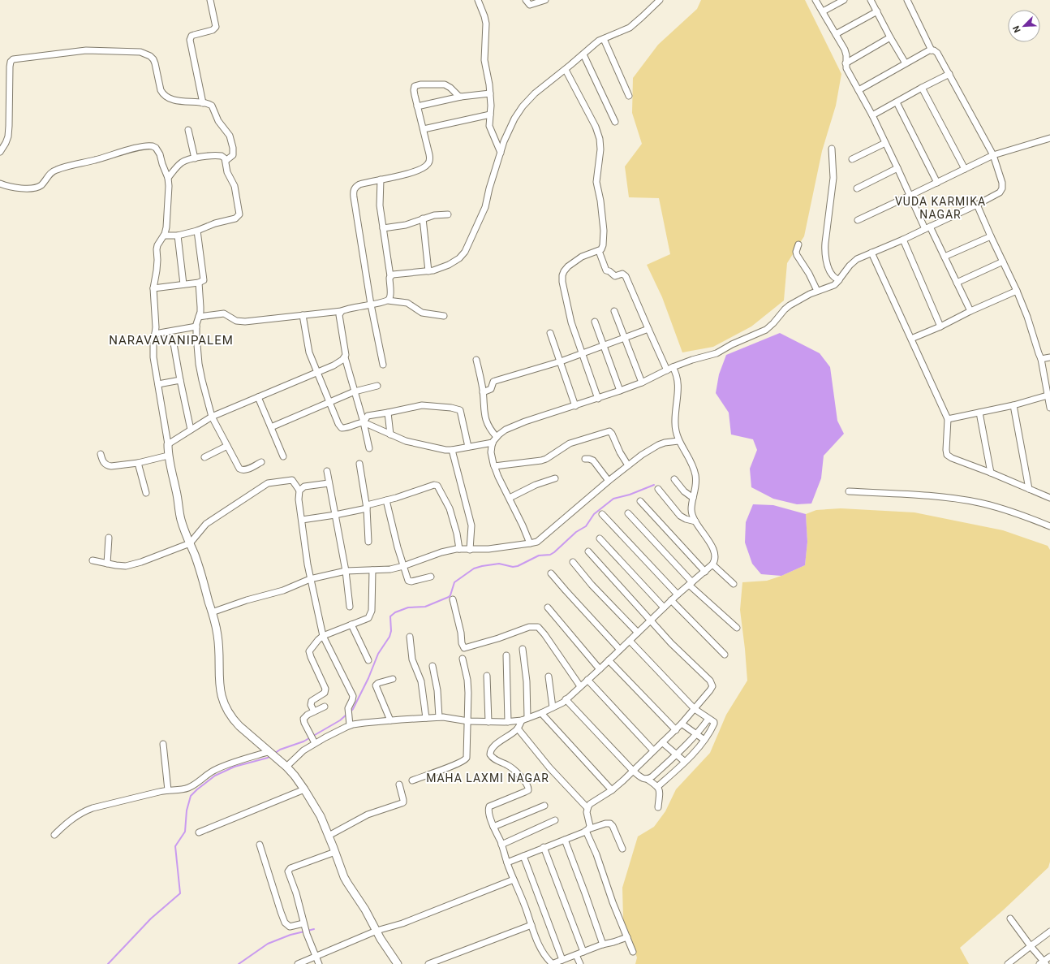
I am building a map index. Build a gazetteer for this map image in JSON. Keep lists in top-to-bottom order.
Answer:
{
  "districts": ["VUDA KARMIKA NAGAR", "NARAVAVANIPALEM", "MAHA LAXMI NAGAR"],
  "north": "bottom left"
}
